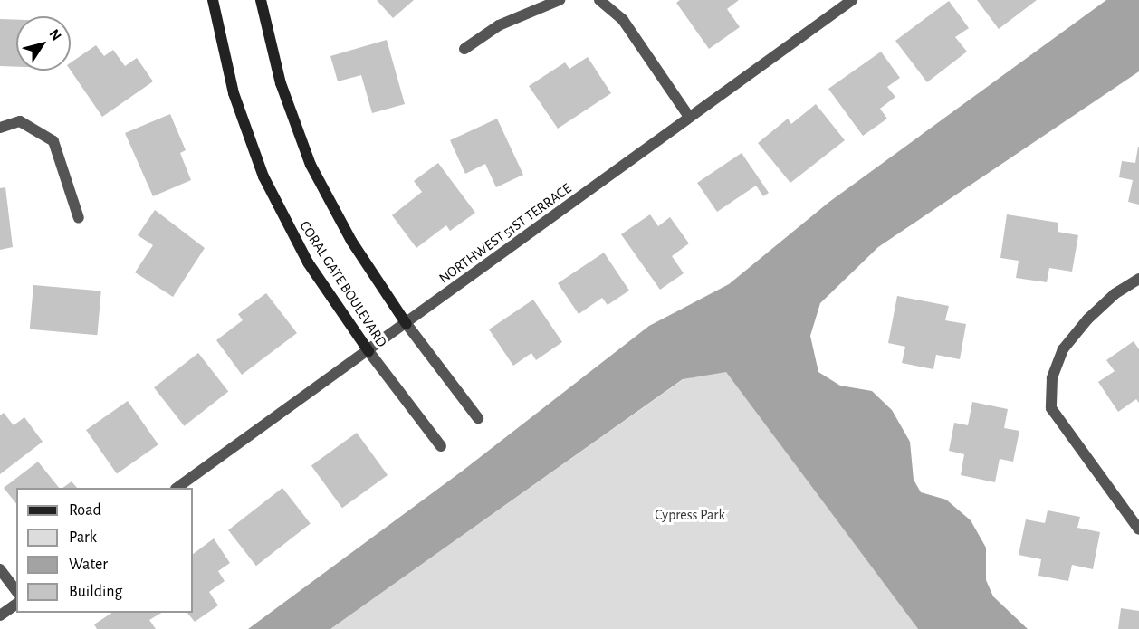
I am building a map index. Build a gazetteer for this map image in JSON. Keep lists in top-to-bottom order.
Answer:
{
  "streets": {
    "street": ["NORTHWEST 51ST TERRACE", "CORAL GATE BOULEVARD"]
  },
  "crossings": [
    ["NORTHWEST 51ST TERRACE", "CORAL GATE BOULEVARD"]
  ],
  "parks": ["Cypress Park"],
  "legend": [
    "Road",
    "Park",
    "Water",
    "Building"
  ],
  "north": "top right"
}
